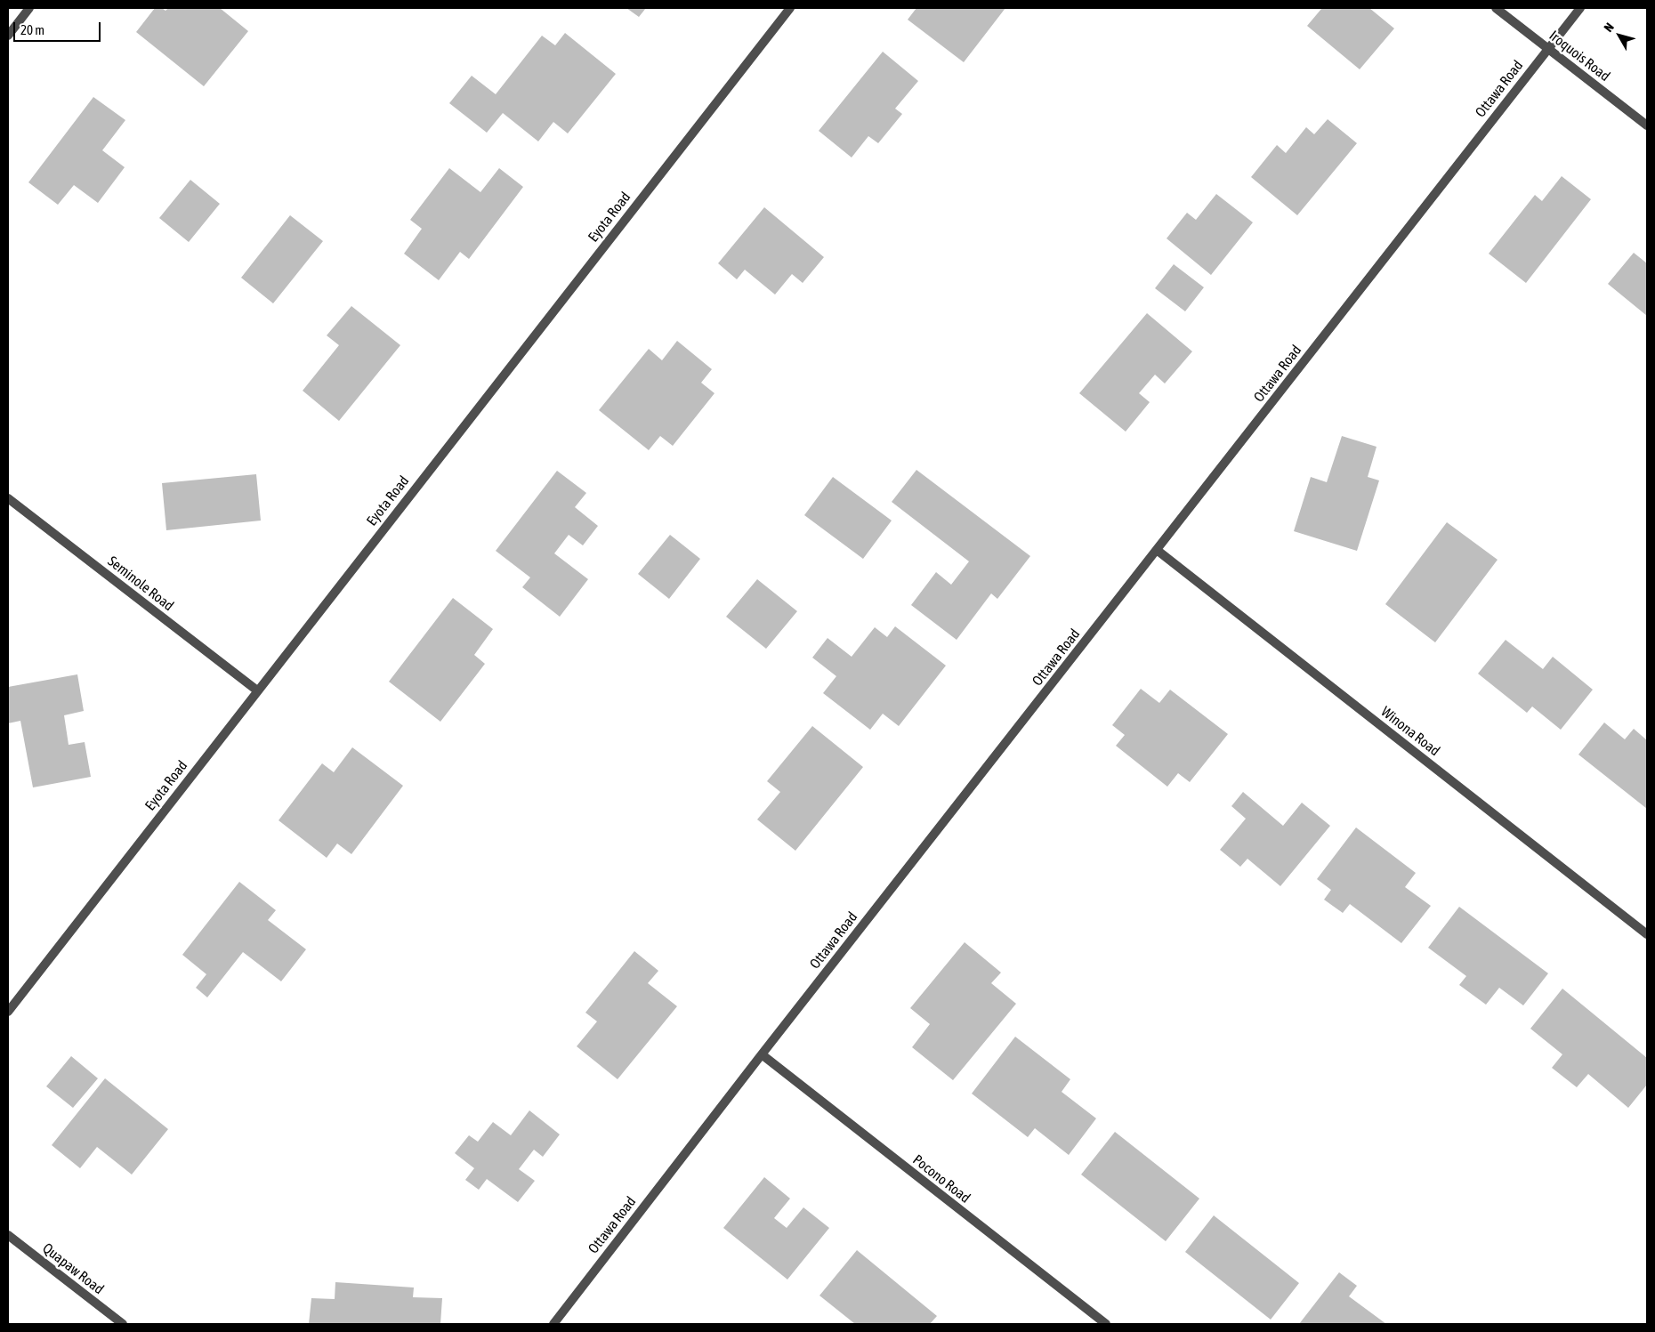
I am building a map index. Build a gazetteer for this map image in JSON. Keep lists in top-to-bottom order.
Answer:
{
  "streets": {
    "street": [
      "Iroquois Road",
      "Ottawa Road",
      "Eyota Road",
      "Seminole Road",
      "Winona Road",
      "Pocono Road",
      "Quapaw Road"
    ]
  },
  "crossings": [
    ["Iroquois Road", "Ottawa Road"],
    ["Ottawa Road", "Winona Road"],
    ["Ottawa Road", "Pocono Road"],
    ["Eyota Road", "Seminole Road"]
  ],
  "scale_bar": "20 m",
  "north": "top left"
}
